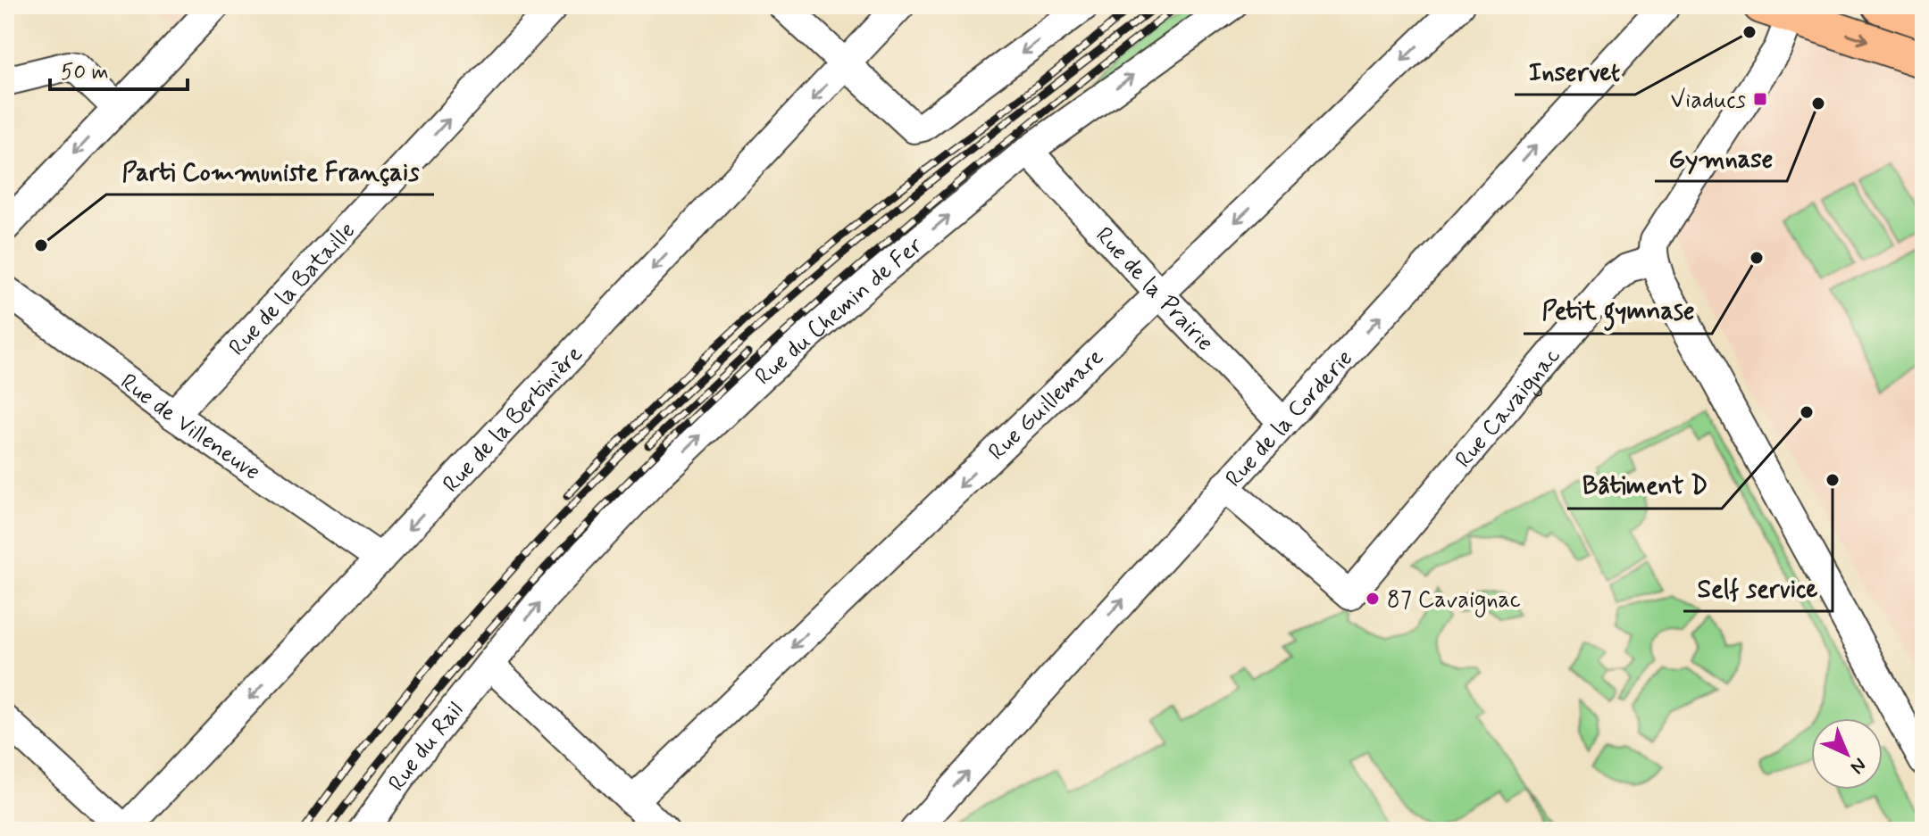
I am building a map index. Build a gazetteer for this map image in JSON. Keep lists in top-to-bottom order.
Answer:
{
  "streets": {
    "street": [
      "Rue de la Prairie",
      "Rue de la Bataille",
      "Rue du Chemin de Fer",
      "Rue Guillemare",
      "Rue Cavaignac",
      "Rue de la Corderie",
      "Rue de la Bertinière",
      "Rue de Villeneuve",
      "Rue du Rail"
    ]
  },
  "crossings": [
    ["Rue de la Prairie", "Rue du Chemin de Fer"],
    ["Rue de la Prairie", "Rue Guillemare"],
    ["Rue de la Prairie", "Rue de la Corderie"],
    ["Rue de la Bataille", "Rue de Villeneuve"],
    ["Rue du Chemin de Fer", "Rue du Rail"],
    ["Rue Cavaignac", "Rue de la Corderie"],
    ["Rue de la Bertinière", "Rue de Villeneuve"]
  ],
  "one_way": [
    "Rue du Chemin de Fer",
    "Rue Guillemare",
    "Rue de la Corderie",
    "Rue de la Bertinière"
  ],
  "places": {
    "other": [
      "Inservet",
      "Gymnase",
      "Parti Communiste Français",
      "Petit gymnase",
      "Bâtiment D",
      "Self service",
      "87 Cavaignac"
    ],
    "transit": ["Viaducs"]
  },
  "scale_bar": "50 m",
  "north": "bottom right"
}
